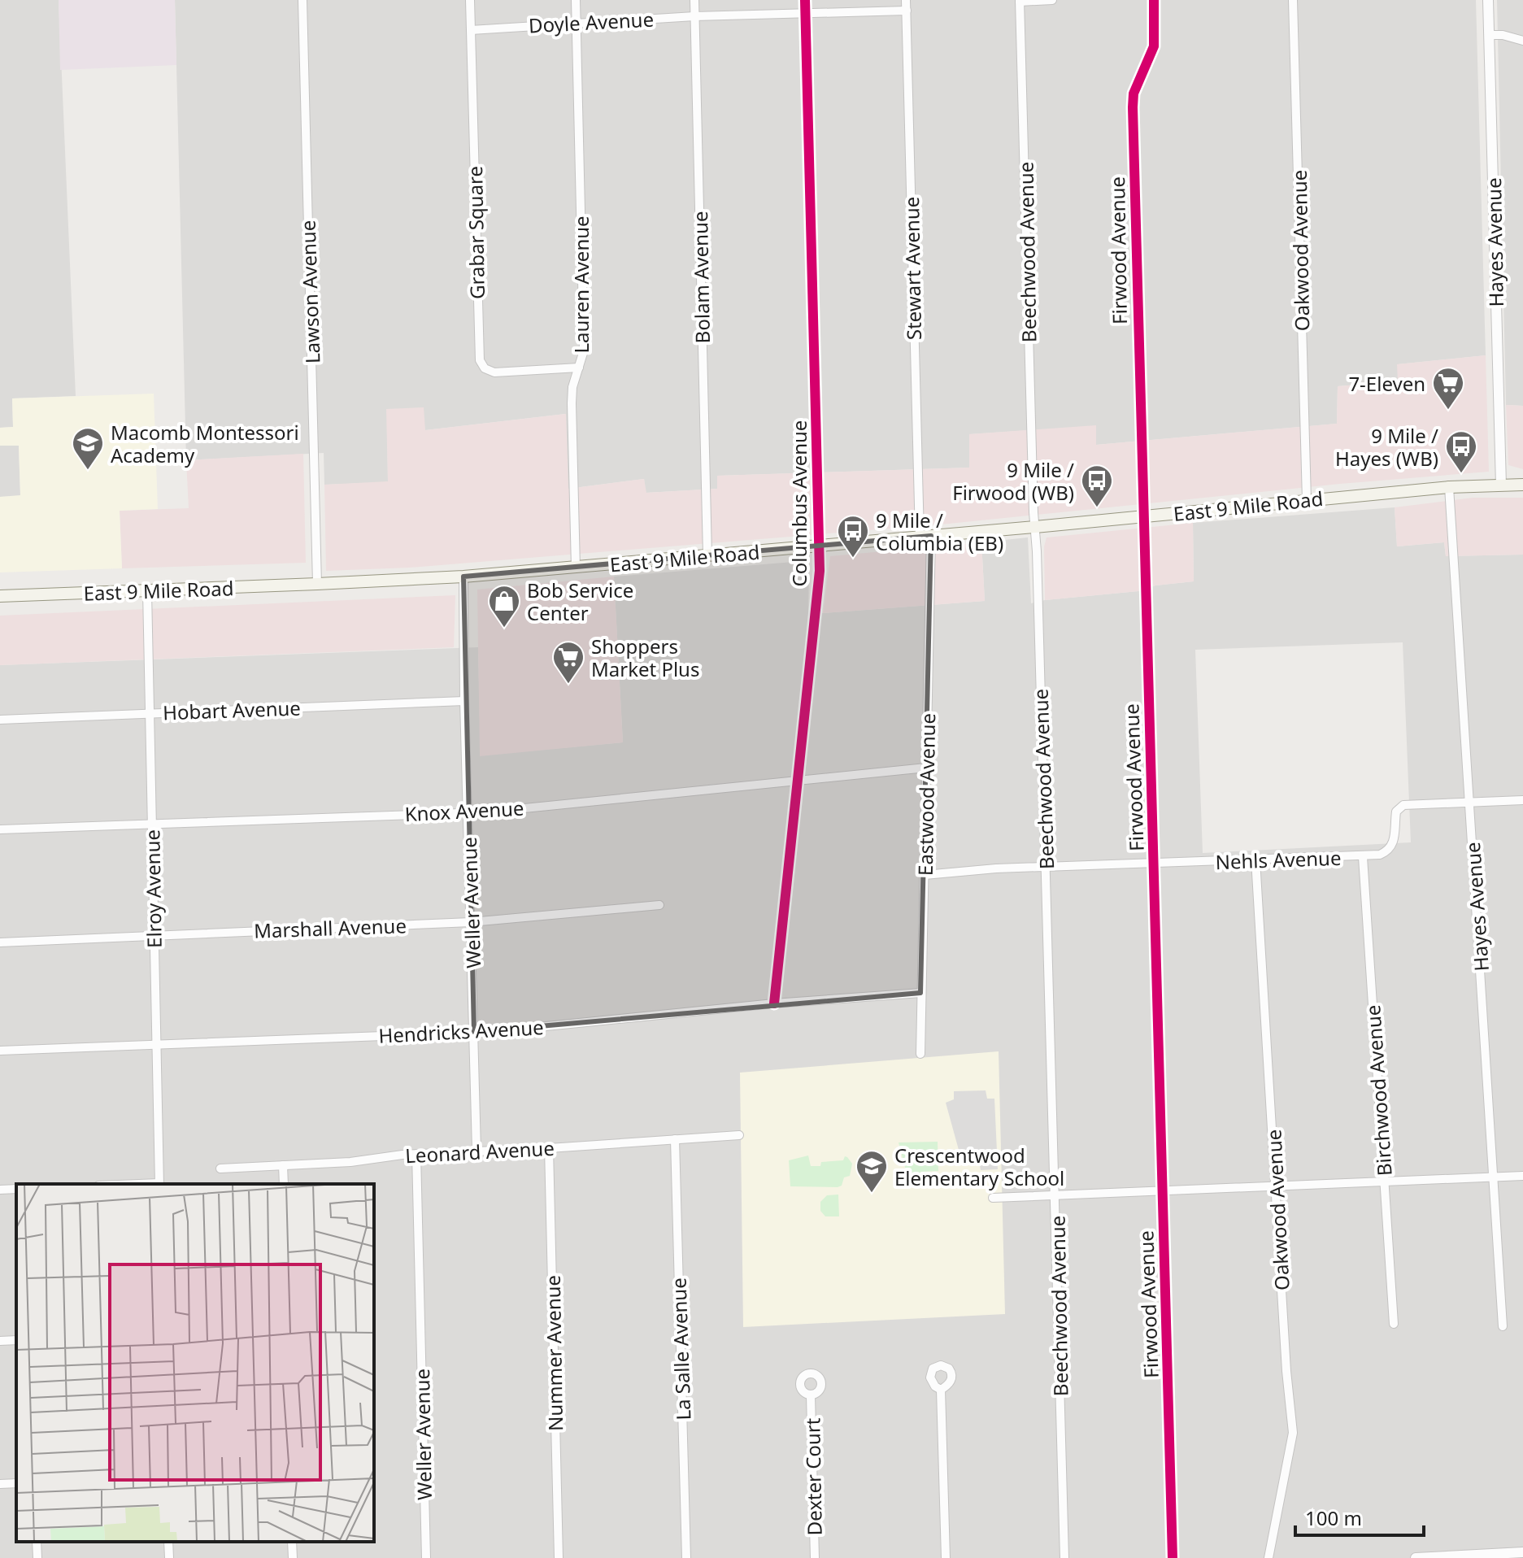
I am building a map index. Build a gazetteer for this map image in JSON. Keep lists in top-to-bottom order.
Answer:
{
  "streets": {
    "main road": ["East 9 Mile Road"],
    "street": [
      "Doyle Avenue",
      "Grabar Square",
      "Hayes Avenue",
      "Firwood Avenue",
      "Oakwood Avenue",
      "Beechwood Avenue",
      "Stewart Avenue",
      "Bolam Avenue",
      "Lauren Avenue",
      "Lawson Avenue",
      "Columbus Avenue",
      "Hobart Avenue",
      "Eastwood Avenue",
      "Knox Avenue",
      "Nehls Avenue",
      "Elroy Avenue",
      "Weller Avenue",
      "Marshall Avenue",
      "Hendricks Avenue",
      "Birchwood Avenue",
      "Leonard Avenue",
      "La Salle Avenue",
      "Nummer Avenue",
      "Dexter Court"
    ]
  },
  "crossings": [
    ["Doyle Avenue", "Grabar Square"],
    ["Doyle Avenue", "Stewart Avenue"],
    ["Doyle Avenue", "Bolam Avenue"],
    ["Doyle Avenue", "Lauren Avenue"],
    ["Doyle Avenue", "Columbus Avenue"],
    ["Grabar Square", "Lauren Avenue"],
    ["Hayes Avenue", "East 9 Mile Road"],
    ["Hayes Avenue", "Nehls Avenue"],
    ["Firwood Avenue", "East 9 Mile Road"],
    ["Firwood Avenue", "Nehls Avenue"],
    ["Oakwood Avenue", "East 9 Mile Road"],
    ["Oakwood Avenue", "Nehls Avenue"],
    ["Beechwood Avenue", "East 9 Mile Road"],
    ["Beechwood Avenue", "Nehls Avenue"],
    ["Stewart Avenue", "East 9 Mile Road"],
    ["Stewart Avenue", "Eastwood Avenue"],
    ["Bolam Avenue", "East 9 Mile Road"],
    ["Lauren Avenue", "East 9 Mile Road"],
    ["Lawson Avenue", "East 9 Mile Road"],
    ["Columbus Avenue", "East 9 Mile Road"],
    ["Columbus Avenue", "Knox Avenue"],
    ["Columbus Avenue", "Hendricks Avenue"],
    ["East 9 Mile Road", "Eastwood Avenue"],
    ["East 9 Mile Road", "Elroy Avenue"],
    ["East 9 Mile Road", "Weller Avenue"],
    ["Hobart Avenue", "Elroy Avenue"],
    ["Hobart Avenue", "Weller Avenue"],
    ["Eastwood Avenue", "Knox Avenue"],
    ["Eastwood Avenue", "Nehls Avenue"],
    ["Eastwood Avenue", "Hendricks Avenue"],
    ["Knox Avenue", "Elroy Avenue"],
    ["Knox Avenue", "Weller Avenue"],
    ["Nehls Avenue", "Birchwood Avenue"],
    ["Elroy Avenue", "Marshall Avenue"],
    ["Elroy Avenue", "Hendricks Avenue"],
    ["Weller Avenue", "Marshall Avenue"],
    ["Weller Avenue", "Hendricks Avenue"],
    ["Weller Avenue", "Leonard Avenue"],
    ["Leonard Avenue", "La Salle Avenue"],
    ["Leonard Avenue", "Nummer Avenue"]
  ],
  "places": {
    "supermarket": ["7-Eleven", "Shoppers Market Plus"],
    "school or university": ["Macomb Montessori Academy", "Crescentwood Elementary School"],
    "bus stop": ["9 Mile / Hayes (WB)", "9 Mile / Firwood (WB)", "9 Mile / Columbia (EB)"],
    "shop": ["Bob Service Center"]
  },
  "scale_bar": "100 m"
}
